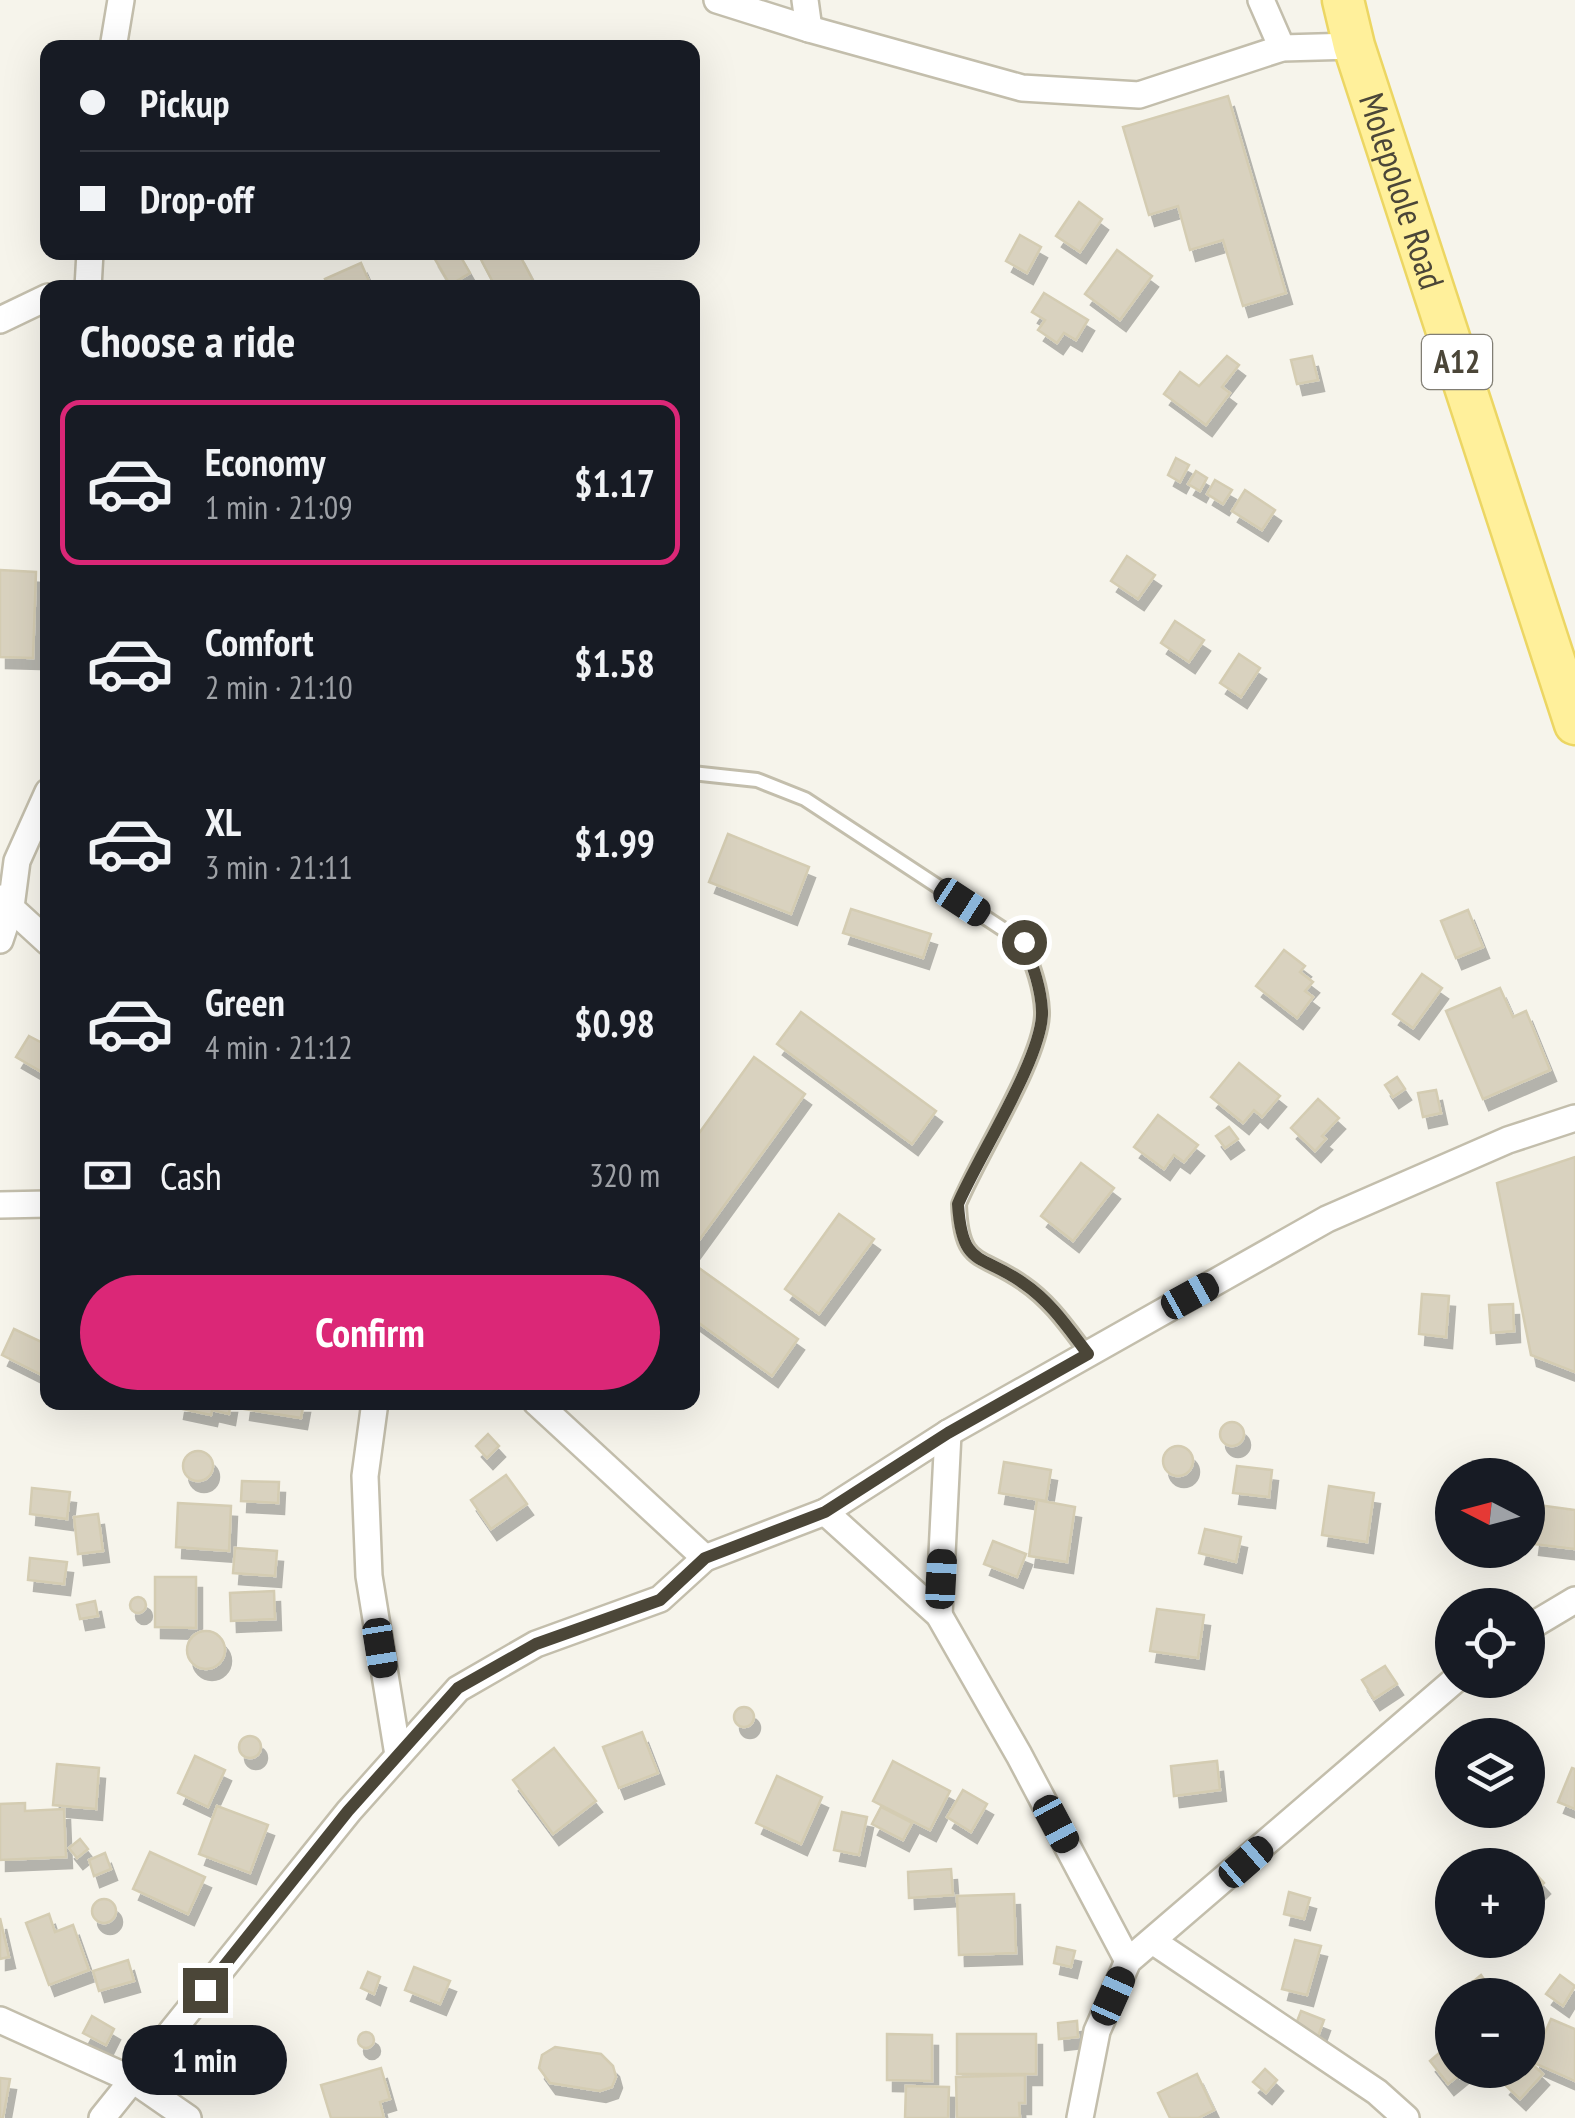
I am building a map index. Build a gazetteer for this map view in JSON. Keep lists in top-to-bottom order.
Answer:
{
  "streets": {
    "main road": ["Molepolole Road", "A12"]
  },
  "north": "left",
  "page": {
    "banner": ["Pickup", "Drop-off"],
    "heading": "Choose a ride",
    "list": [
      {
        "name": "Economy",
        "note": "1 min · 21:09",
        "value": "$1.17"
      },
      {
        "name": "Comfort",
        "note": "2 min · 21:10",
        "value": "$1.58"
      },
      {
        "name": "XL",
        "note": "3 min · 21:11",
        "value": "$1.99"
      },
      {
        "name": "Green",
        "note": "4 min · 21:12",
        "value": "$0.98"
      }
    ],
    "pay": ["Cash", "320 m"],
    "buttons": "Confirm",
    "map_buttons": ["+", "−"],
    "bubble": "1 min"
  }
}
